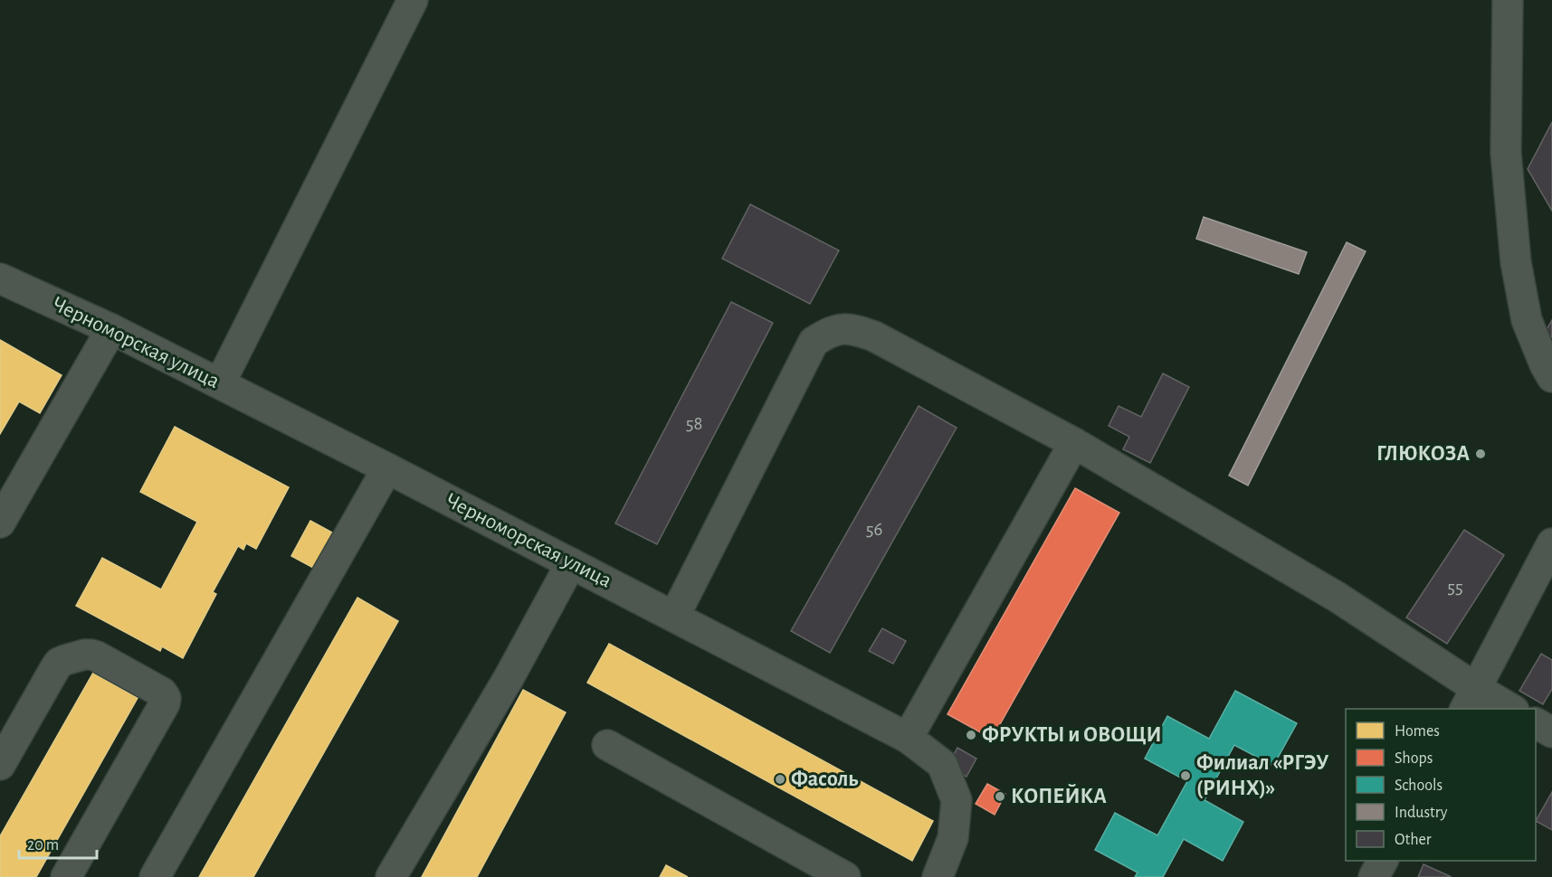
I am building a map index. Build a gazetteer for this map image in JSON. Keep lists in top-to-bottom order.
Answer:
{
  "streets": {
    "street": ["Черноморская улица"]
  },
  "places": [
    "ГЛЮКОЗА",
    "ФРУКТЫ и ОВОЩИ",
    "Филиал «РГЭУ (РИНХ)»",
    "Фасоль",
    "КОПЕЙКА"
  ],
  "house_numbers": ["58", "56", "55"],
  "legend": [
    "Homes",
    "Shops",
    "Schools",
    "Industry",
    "Other"
  ],
  "scale_bar": "20 m"
}
